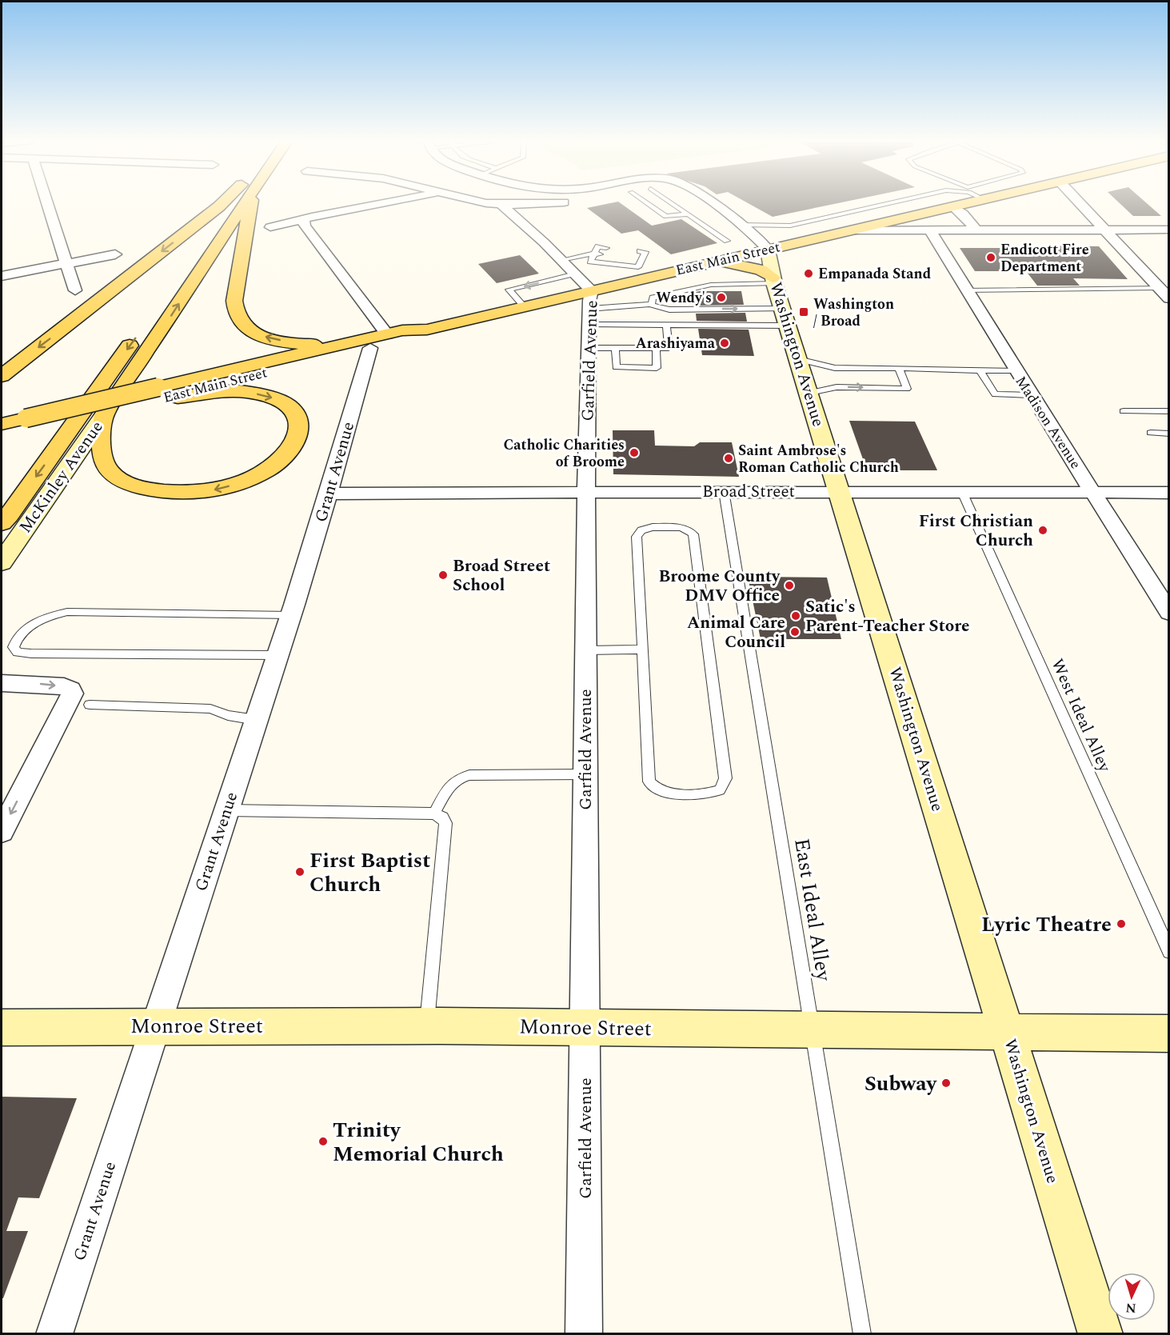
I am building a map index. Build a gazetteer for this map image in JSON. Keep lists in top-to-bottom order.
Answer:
{
  "streets": {
    "main road": ["East Main Street"],
    "street": [
      "Washington Avenue",
      "Garfield Avenue",
      "Madison Avenue",
      "Grant Avenue",
      "McKinley Avenue",
      "Broad Street",
      "Monroe Street"
    ],
    "lane": ["West Ideal Alley", "East Ideal Alley"]
  },
  "crossings": [
    ["East Main Street", "Washington Avenue"],
    ["East Main Street", "Garfield Avenue"],
    ["East Main Street", "Grant Avenue"],
    ["Washington Avenue", "Broad Street"],
    ["Washington Avenue", "Monroe Street"],
    ["Garfield Avenue", "Broad Street"],
    ["Garfield Avenue", "Monroe Street"],
    ["Madison Avenue", "Broad Street"],
    ["Grant Avenue", "Broad Street"],
    ["Grant Avenue", "Monroe Street"],
    ["Broad Street", "West Ideal Alley"],
    ["Broad Street", "East Ideal Alley"],
    ["East Ideal Alley", "Monroe Street"]
  ],
  "places": {
    "other": [
      "Endicott Fire Department",
      "Empanada Stand",
      "Wendy's",
      "Arashiyama",
      "Catholic Charities of Broome",
      "Saint Ambrose's Roman Catholic Church",
      "First Christian Church",
      "Broad Street School",
      "Broome County DMV Office",
      "Satic's Parent-Teacher Store",
      "Animal Care Council",
      "First Baptist Church",
      "Lyric Theatre",
      "Subway",
      "Trinity Memorial Church"
    ],
    "transit": ["Washington / Broad"]
  },
  "north": "bottom"
}
